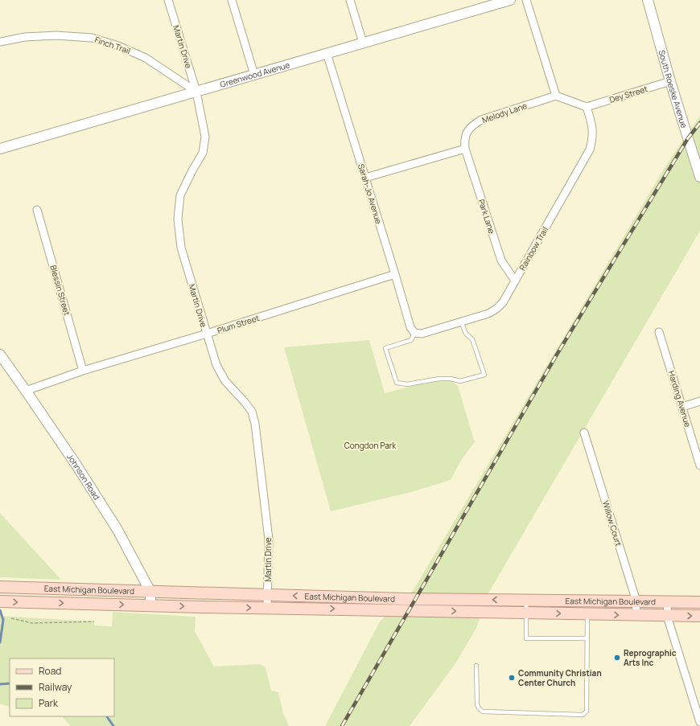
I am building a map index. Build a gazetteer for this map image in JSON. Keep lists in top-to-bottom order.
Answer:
{
  "streets": {
    "main road": ["East Michigan Boulevard"],
    "street": [
      "Finch Trail",
      "Martin Drive",
      "Greenwood Avenue",
      "South Roeske Avenue",
      "Dey Street",
      "Melody Lane",
      "Sarah-Jo Avenue",
      "Park Lane",
      "Rainbow Trail",
      "Blessin Street",
      "Plum Street",
      "Harding Avenue",
      "Johnson Road",
      "Willow Court"
    ]
  },
  "crossings": [
    ["Finch Trail", "Martin Drive"],
    ["Finch Trail", "Greenwood Avenue"],
    ["Martin Drive", "Greenwood Avenue"],
    ["Martin Drive", "Plum Street"],
    ["Martin Drive", "East Michigan Boulevard"],
    ["Greenwood Avenue", "Sarah-Jo Avenue"],
    ["South Roeske Avenue", "Dey Street"],
    ["Dey Street", "Rainbow Trail"],
    ["Melody Lane", "Park Lane"],
    ["Sarah-Jo Avenue", "Rainbow Trail"],
    ["Sarah-Jo Avenue", "Plum Street"],
    ["Park Lane", "Rainbow Trail"],
    ["Blessin Street", "Plum Street"],
    ["Plum Street", "Johnson Road"],
    ["Johnson Road", "East Michigan Boulevard"],
    ["Willow Court", "East Michigan Boulevard"]
  ],
  "parks": ["Congdon Park"],
  "places": ["Reprographic Arts Inc", "Community Christian Center Church"],
  "legend": ["Road", "Railway", "Park"]
}
